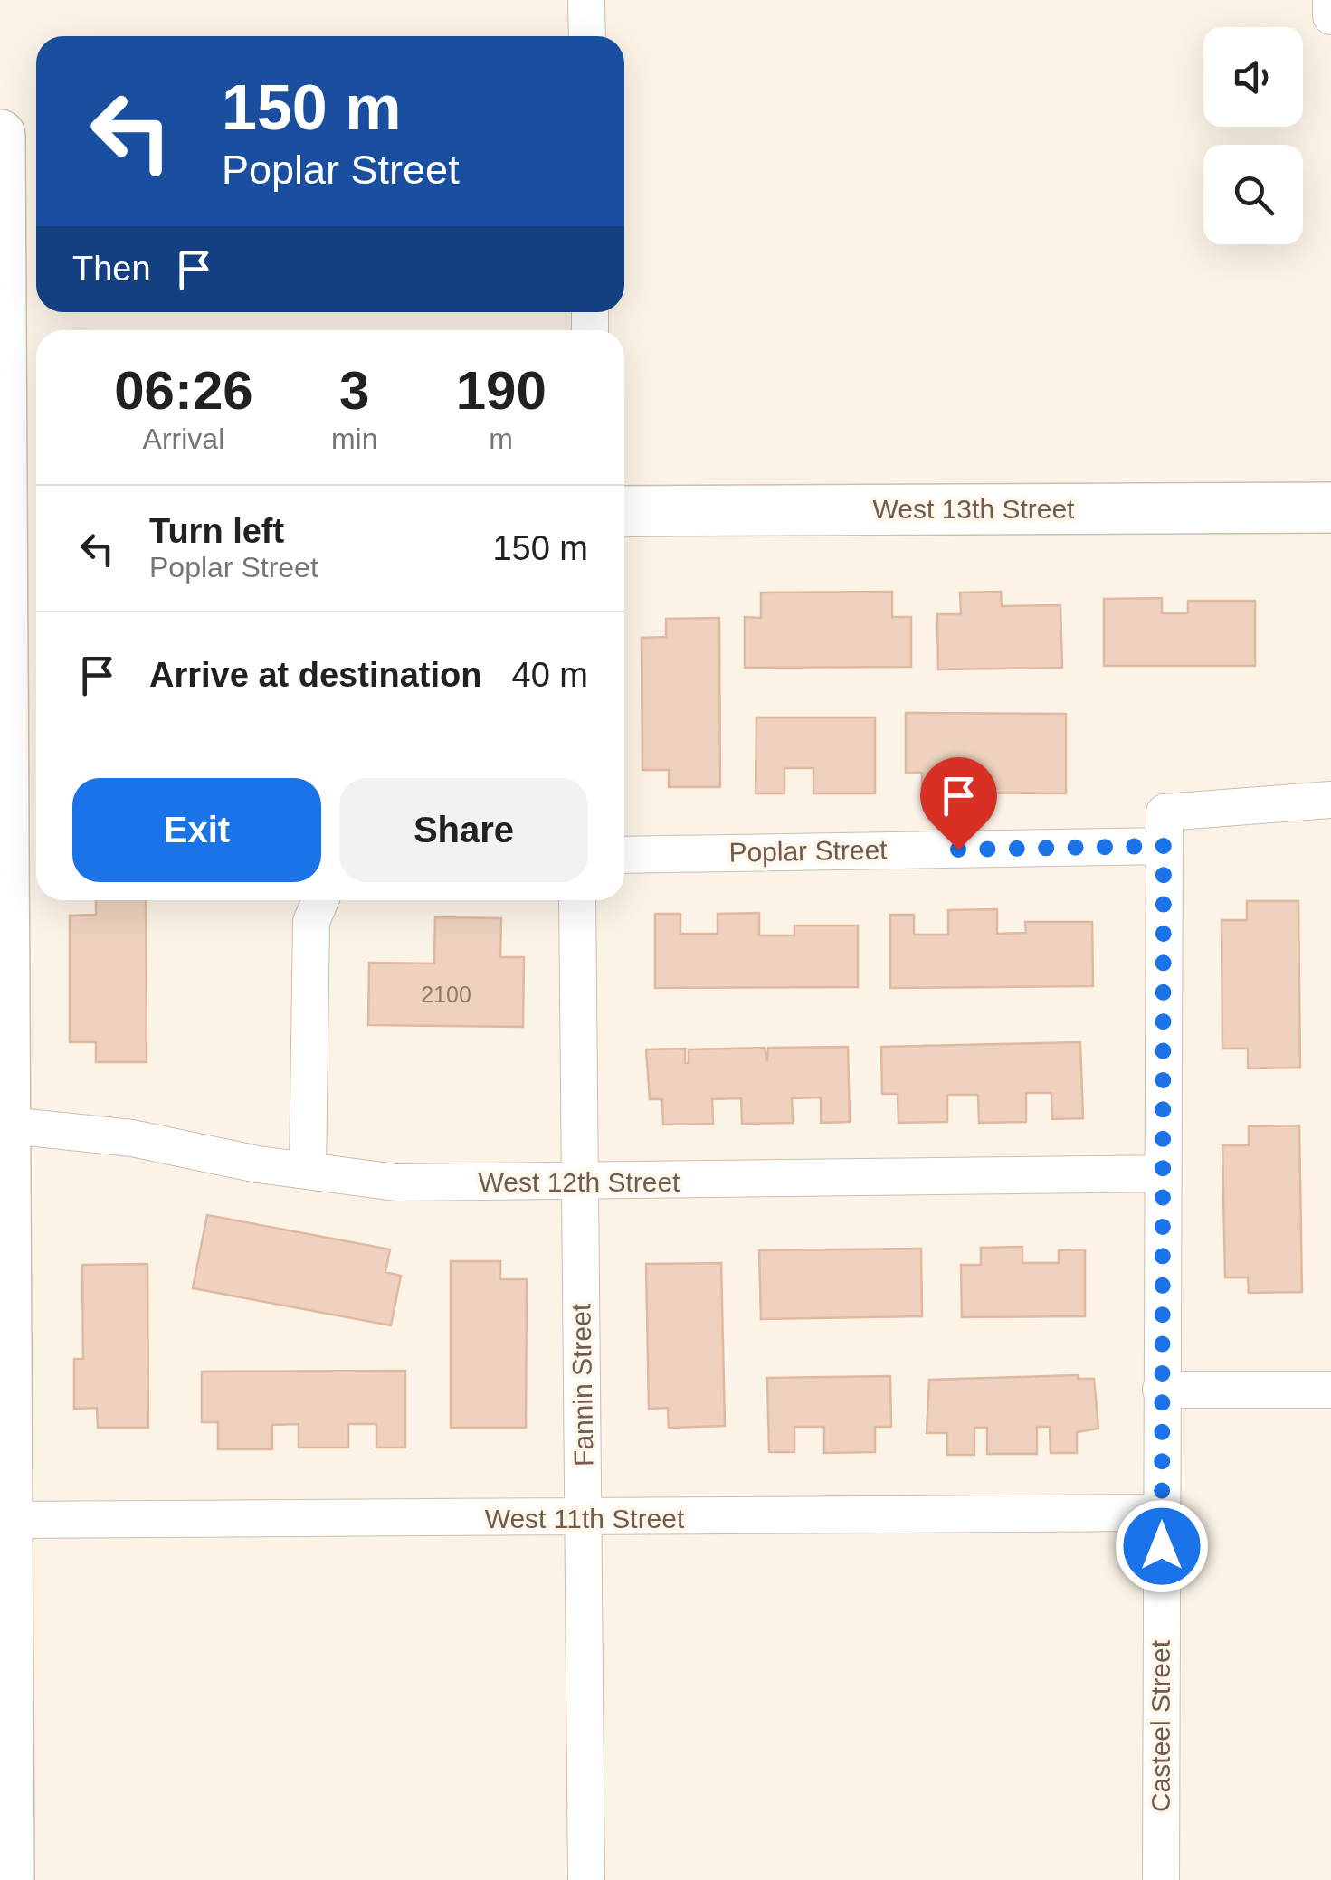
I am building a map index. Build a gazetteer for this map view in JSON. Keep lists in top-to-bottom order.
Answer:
{
  "streets": {
    "street": [
      "West 13th Street",
      "Poplar Street",
      "West 12th Street",
      "Fannin Street",
      "West 11th Street",
      "Casteel Street"
    ]
  },
  "crossings": [
    ["Poplar Street", "Casteel Street"],
    ["West 12th Street", "Fannin Street"],
    ["West 12th Street", "Casteel Street"],
    ["Fannin Street", "West 11th Street"],
    ["West 11th Street", "Casteel Street"]
  ],
  "house_numbers": ["2100"],
  "page": {
    "turn": ["150 m", "Poplar Street"],
    "then": "Then",
    "eta": [
      "06:26",
      "Arrival",
      "3",
      "min",
      "190",
      "m"
    ],
    "list": [
      {
        "name": "Turn left",
        "note": "Poplar Street",
        "value": "150 m"
      },
      {
        "name": "Arrive at destination",
        "value": "40 m"
      }
    ],
    "buttons": ["Exit", "Share"]
  }
}
